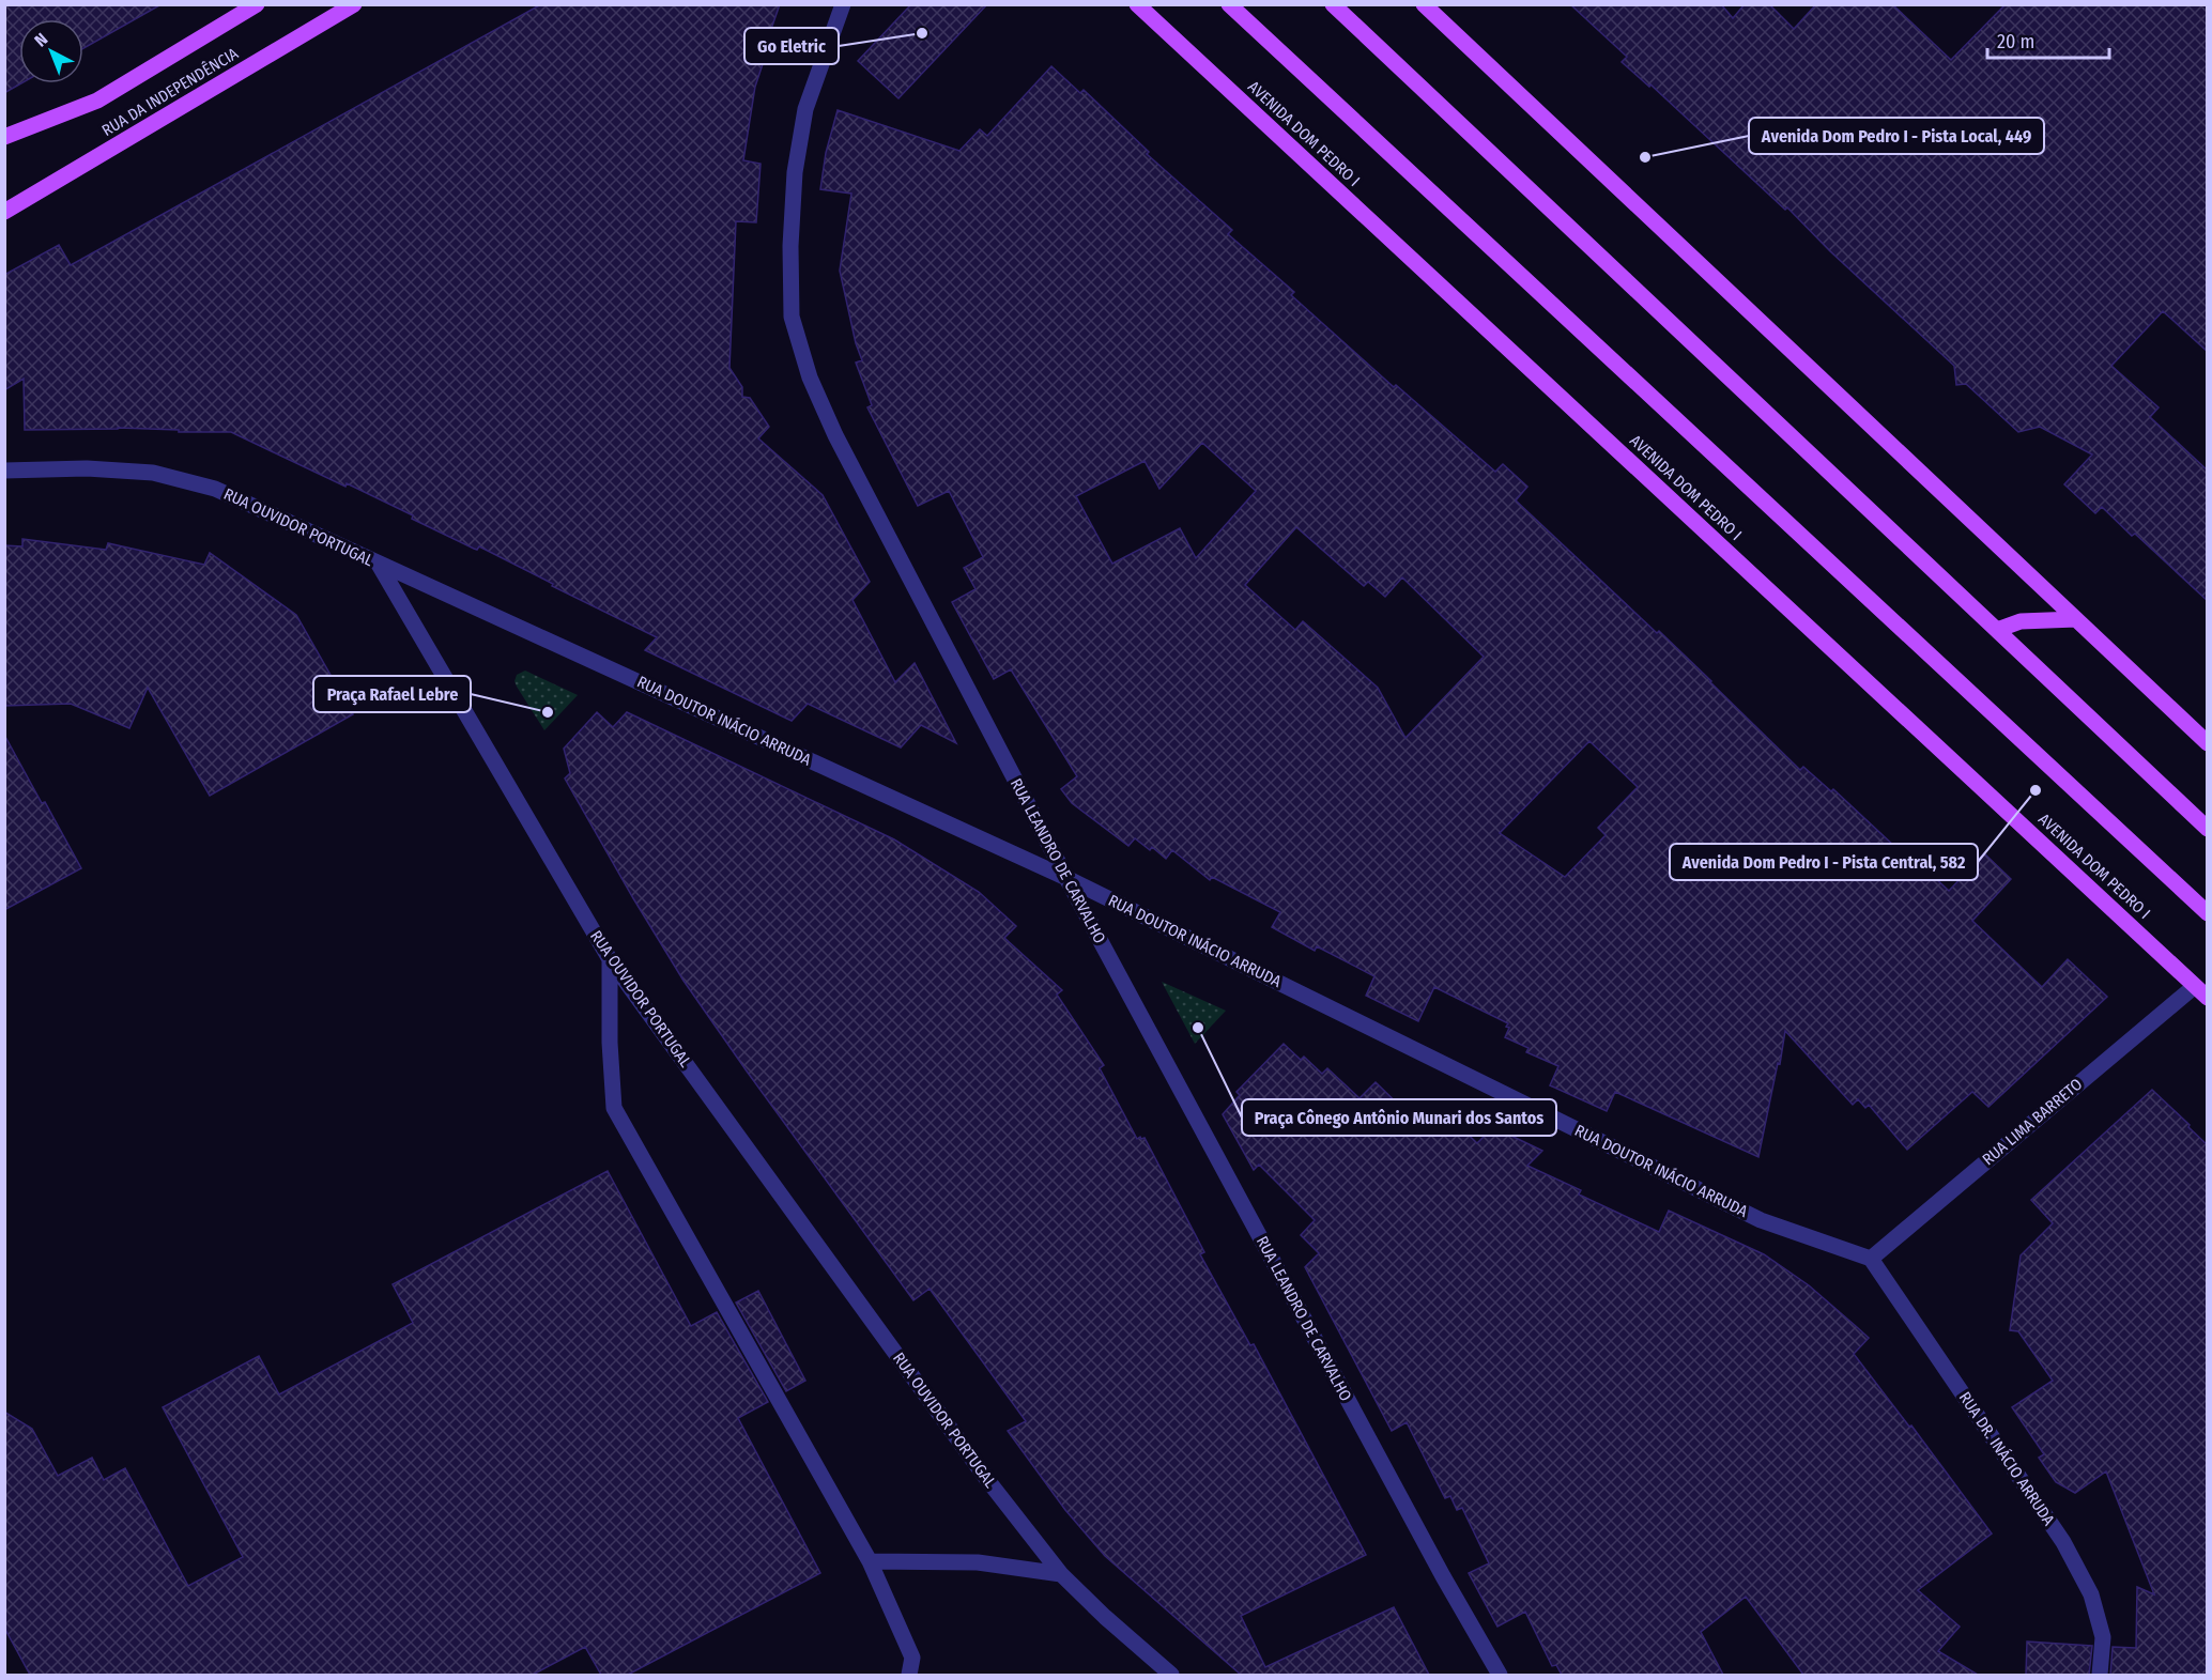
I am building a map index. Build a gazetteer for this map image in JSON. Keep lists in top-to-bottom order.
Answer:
{
  "streets": {
    "main road": ["RUA DA INDEPENDÊNCIA", "AVENIDA DOM PEDRO I"],
    "street": [
      "RUA OUVIDOR PORTUGAL",
      "RUA DOUTOR INÁCIO ARRUDA",
      "RUA LEANDRO DE CARVALHO",
      "RUA LIMA BARRETO",
      "RUA DR. INÁCIO ARRUDA"
    ]
  },
  "crossings": [
    ["AVENIDA DOM PEDRO I", "RUA LIMA BARRETO"],
    ["RUA OUVIDOR PORTUGAL", "RUA DOUTOR INÁCIO ARRUDA"],
    ["RUA DOUTOR INÁCIO ARRUDA", "RUA LEANDRO DE CARVALHO"],
    ["RUA DOUTOR INÁCIO ARRUDA", "RUA LIMA BARRETO"],
    ["RUA DOUTOR INÁCIO ARRUDA", "RUA DR. INÁCIO ARRUDA"],
    ["RUA LIMA BARRETO", "RUA DR. INÁCIO ARRUDA"]
  ],
  "places": [
    "Go Eletric",
    "Avenida Dom Pedro I - Pista Local, 449",
    "Praça Rafael Lebre",
    "Avenida Dom Pedro I - Pista Central, 582",
    "Praça Cônego Antônio Munari dos Santos"
  ],
  "scale_bar": "20 m",
  "north": "top left"
}
